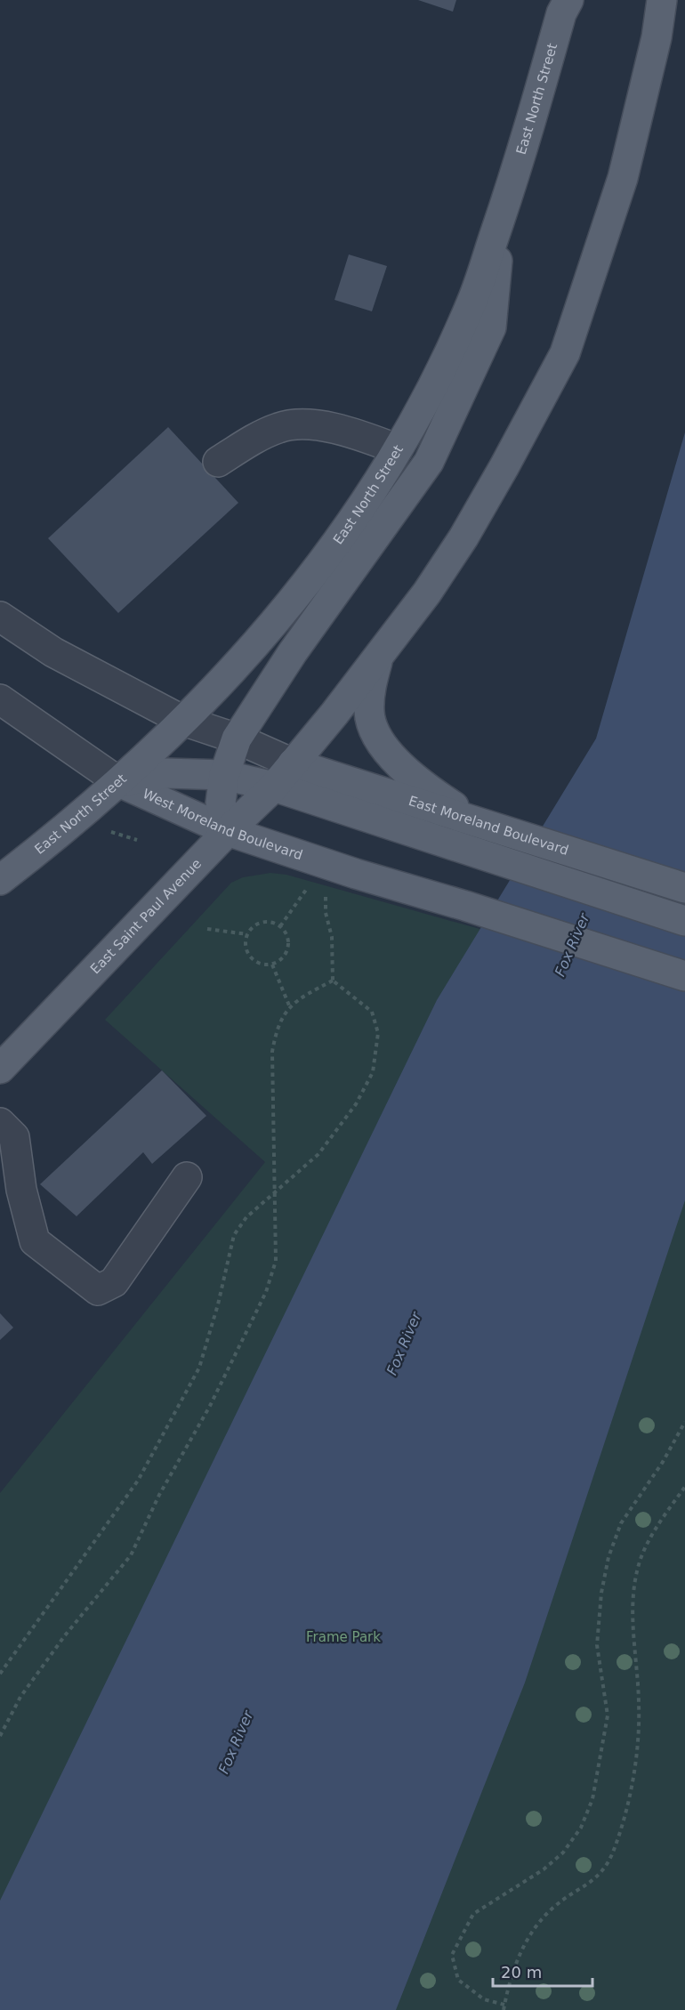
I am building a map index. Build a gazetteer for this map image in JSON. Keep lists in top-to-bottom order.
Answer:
{
  "streets": {
    "main road": [
      "East North Street",
      "West Moreland Boulevard",
      "East Moreland Boulevard",
      "East Saint Paul Avenue"
    ]
  },
  "crossings": [
    ["East North Street", "West Moreland Boulevard"],
    ["West Moreland Boulevard", "East Saint Paul Avenue"],
    ["East Moreland Boulevard", "East Saint Paul Avenue"]
  ],
  "water": ["Fox River"],
  "parks": ["Frame Park"],
  "scale_bar": "20 m"
}
